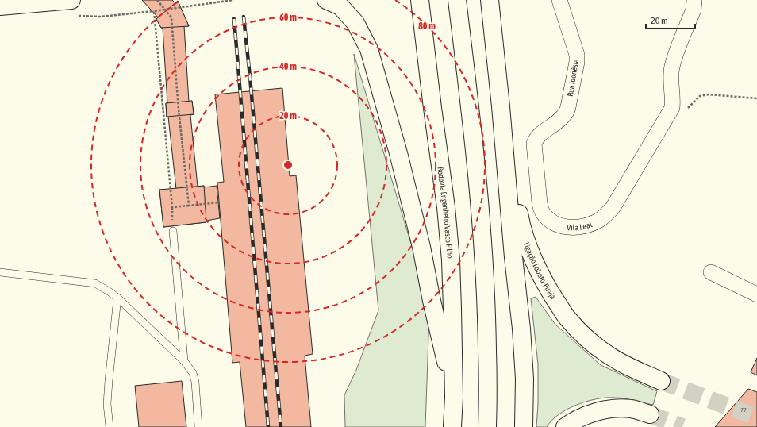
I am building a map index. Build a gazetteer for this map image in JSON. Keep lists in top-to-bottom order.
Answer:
{
  "streets": {
    "main road": ["Rodovia Engenheiro Vasco Filho", "Ligação Lobato-Pirajá"],
    "street": ["Rua Idonêsia", "Vila Leal"]
  },
  "crossings": [
    ["Rua Idonêsia", "Vila Leal"]
  ],
  "house_numbers": ["77"],
  "scale_bar": "20 m",
  "rings": [
    "60 m",
    "80 m",
    "40 m",
    "20 m"
  ]
}
